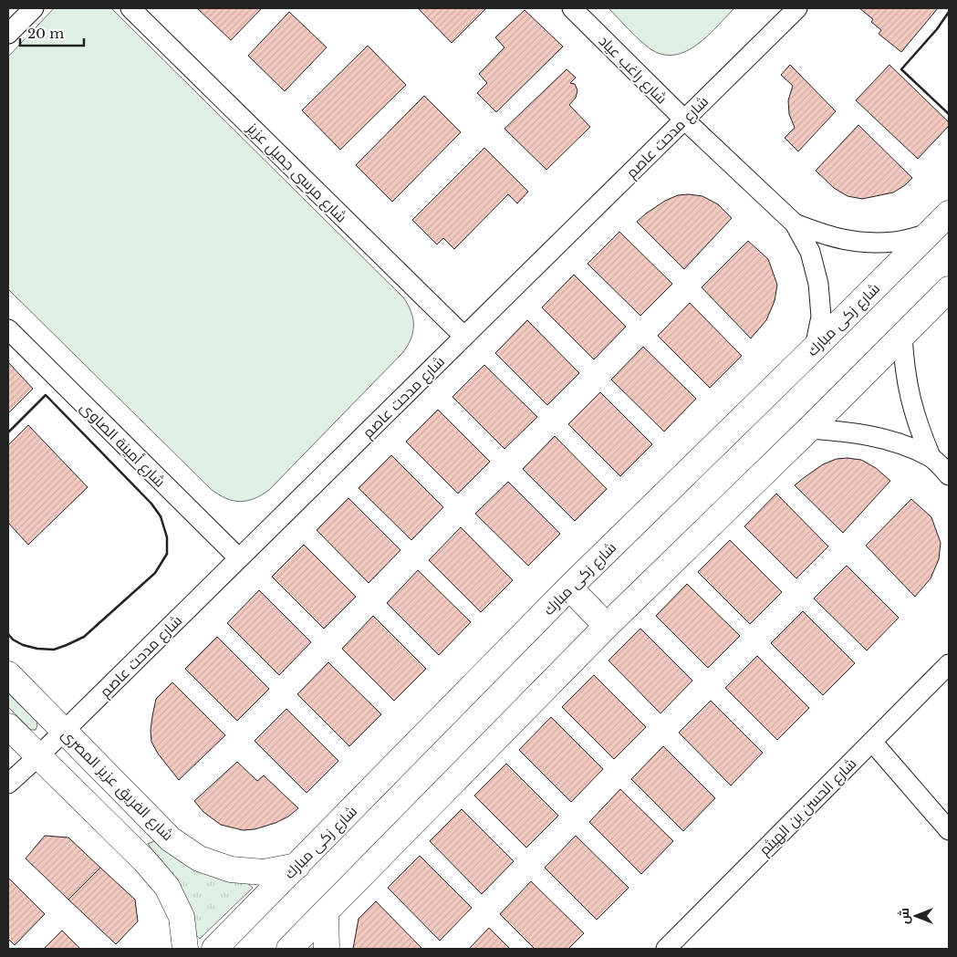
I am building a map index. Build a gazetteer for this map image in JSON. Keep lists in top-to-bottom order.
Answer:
{
  "streets": {
    "street": [
      "شارع راغب عياد",
      "شارع مدحت عاصم",
      "شارع مرسى جميل عزيز",
      "شارع زكى مبارك",
      "شارع أمينة الصاوى",
      "شارع الفريق عزيز المصرى",
      "شارع الحسن بن الهيثم"
    ]
  },
  "crossings": [
    ["شارع راغب عياد", "شارع مدحت عاصم"],
    ["شارع راغب عياد", "شارع زكى مبارك"],
    ["شارع مدحت عاصم", "شارع مرسى جميل عزيز"],
    ["شارع مدحت عاصم", "شارع أمينة الصاوى"],
    ["شارع مدحت عاصم", "شارع الفريق عزيز المصرى"],
    ["شارع زكى مبارك", "شارع الفريق عزيز المصرى"]
  ],
  "scale_bar": "20 m",
  "north": "left"
}
